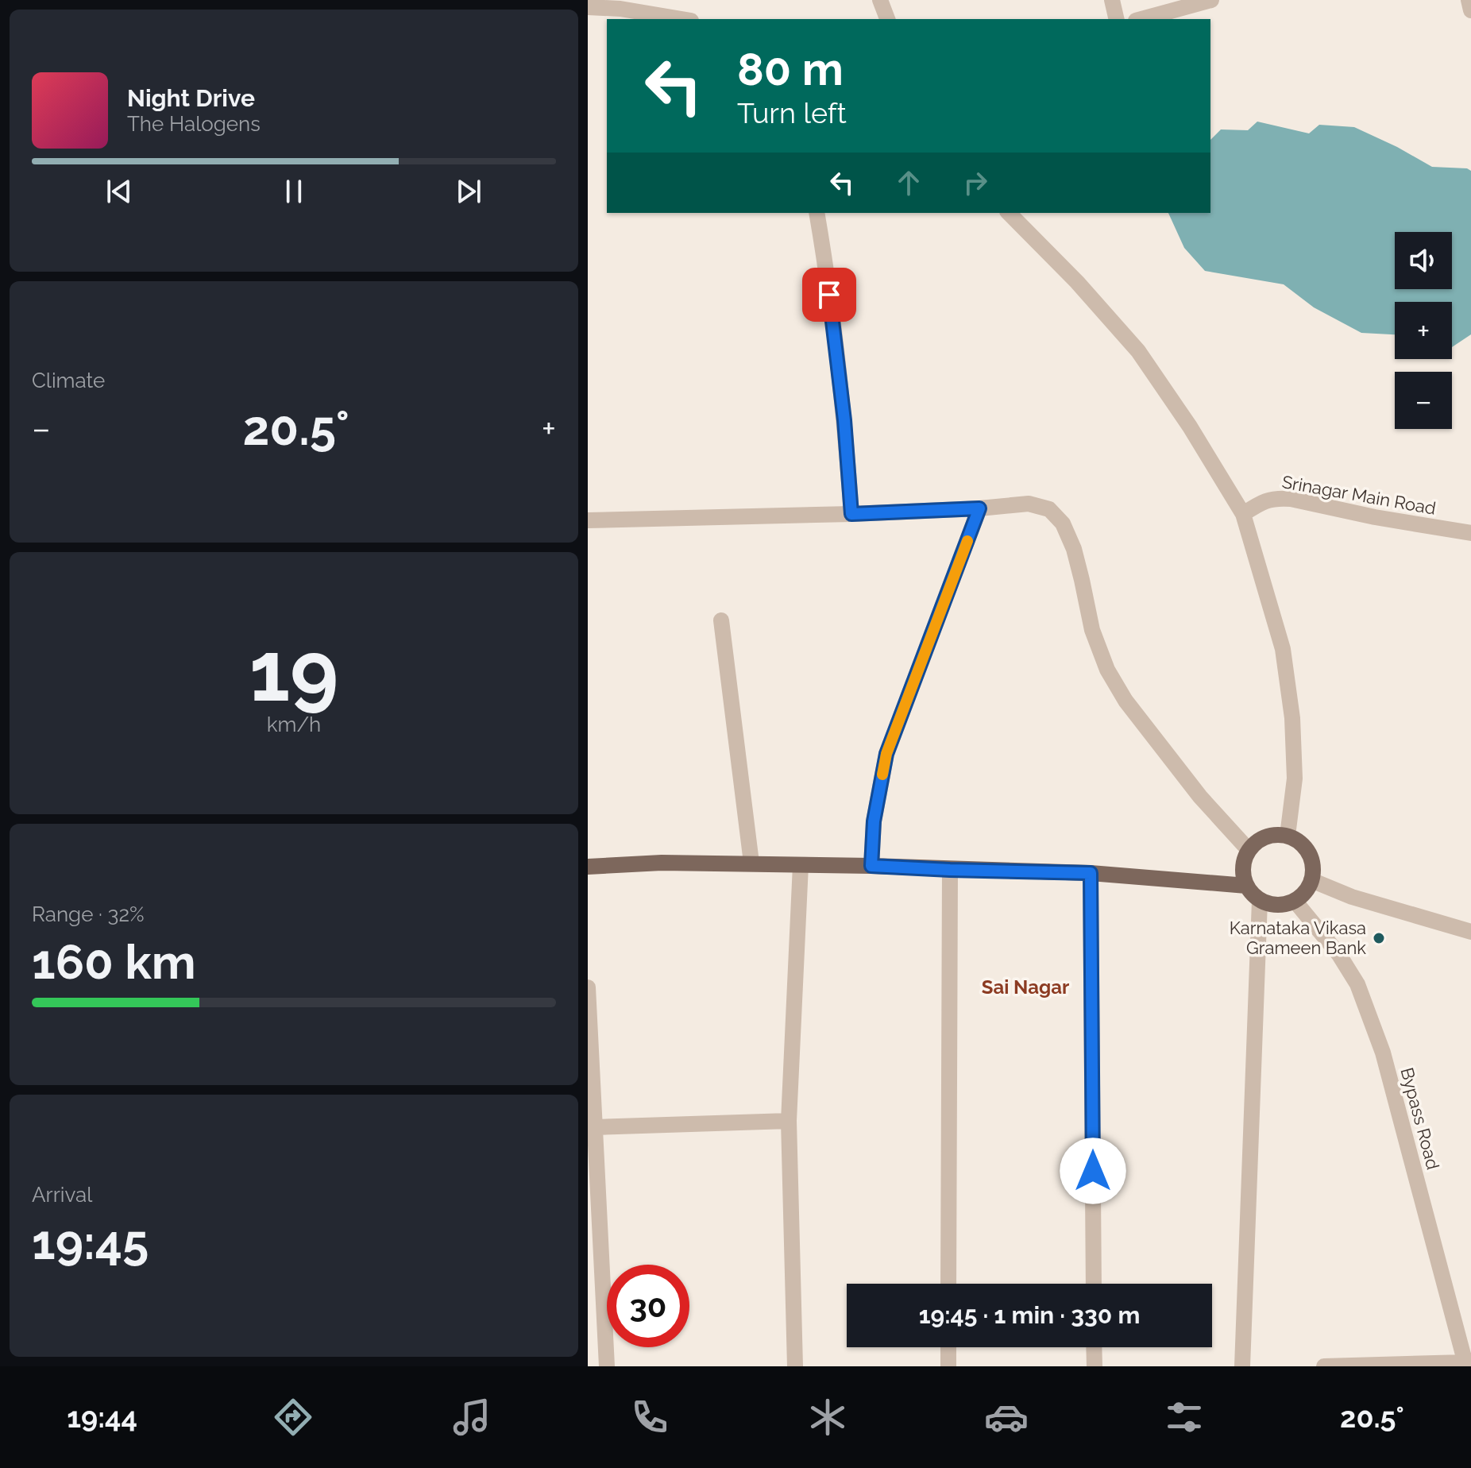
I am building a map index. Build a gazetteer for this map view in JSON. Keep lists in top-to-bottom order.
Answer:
{
  "streets": {
    "street": ["Srinagar Main Road", "Bypass Road"]
  },
  "districts": ["Sai Nagar"],
  "places": ["Karnataka Vikasa Grameen Bank"],
  "page": {
    "turn": ["80 m", "Turn left"],
    "song": ["Night Drive", "The Halogens"],
    "map_buttons": ["+", "−"],
    "tile": [
      "Climate",
      ["19", "km/h"],
      ["Range · 32%", "160 km"],
      ["Arrival", "19:45"]
    ],
    "heat": ["−", "20.5°", "+"],
    "limit": "30",
    "trip": "19:45 · 1 min · 330 m",
    "tabs": ["19:44", "20.5°"]
  }
}
